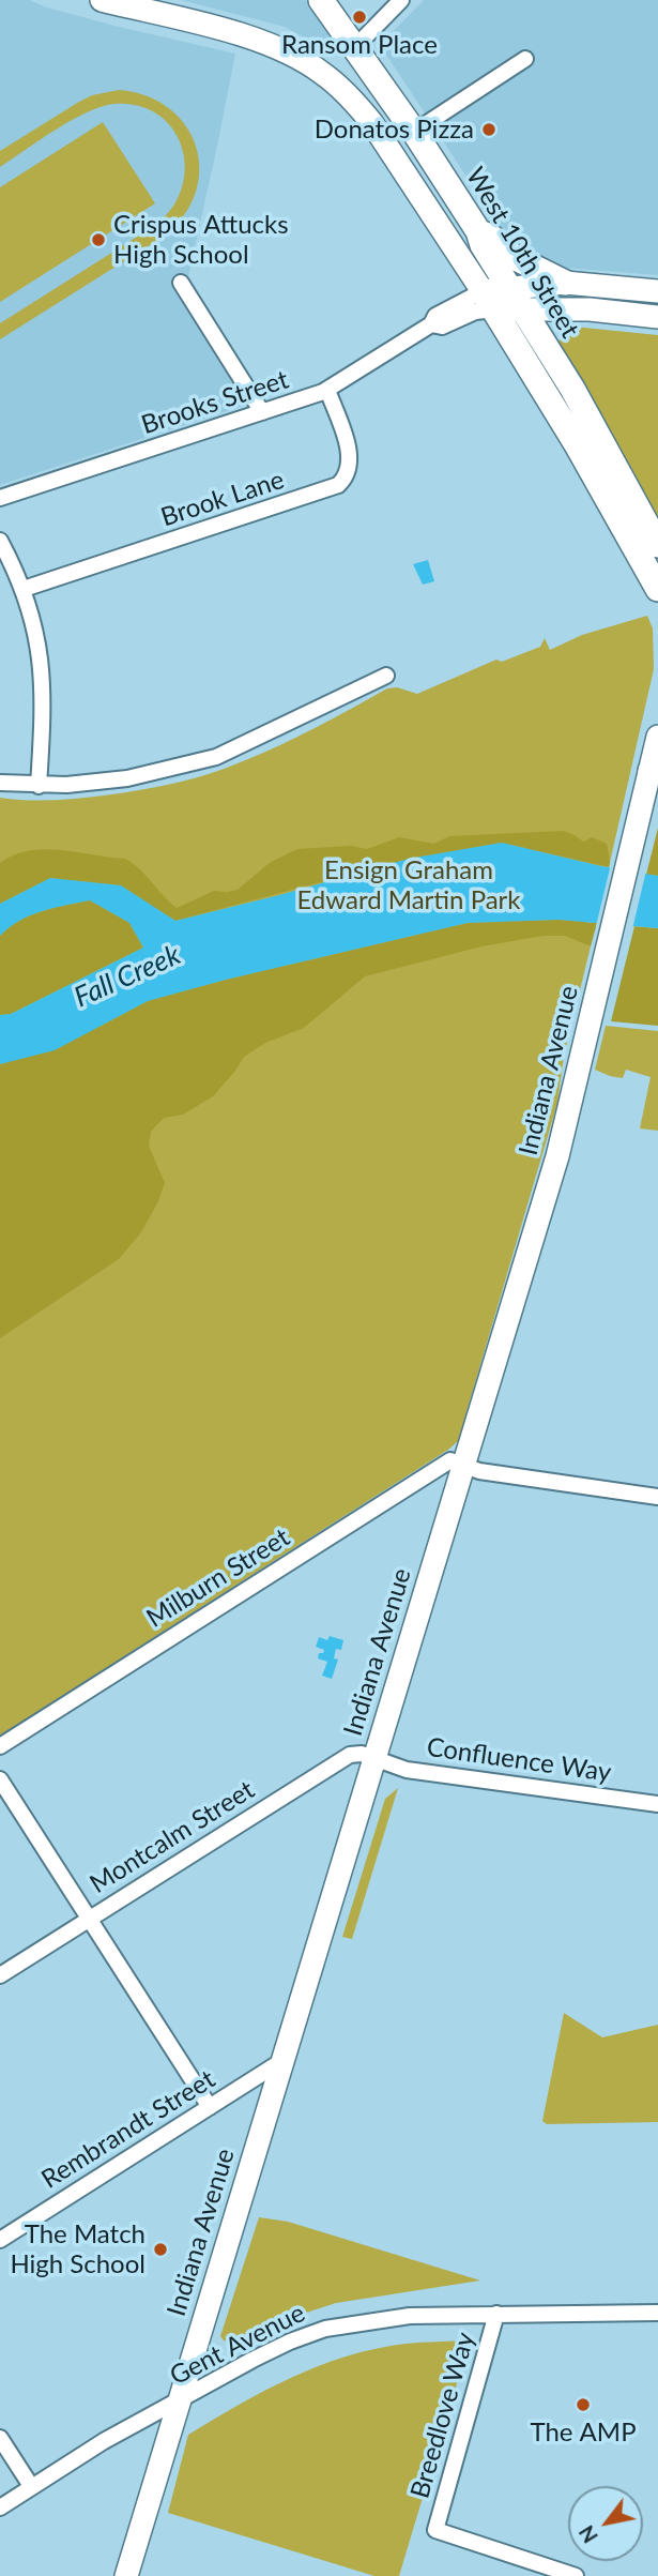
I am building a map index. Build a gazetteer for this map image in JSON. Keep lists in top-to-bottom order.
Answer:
{
  "streets": {
    "main road": ["West 10th Street", "Indiana Avenue"],
    "street": [
      "Brooks Street",
      "Brook Lane",
      "Milburn Street",
      "Confluence Way",
      "Montcalm Street",
      "Rembrandt Street",
      "Gent Avenue",
      "Breedlove Way"
    ]
  },
  "crossings": [
    ["West 10th Street", "Brooks Street"],
    ["Brooks Street", "Brook Lane"],
    ["Indiana Avenue", "Milburn Street"],
    ["Indiana Avenue", "Confluence Way"],
    ["Indiana Avenue", "Montcalm Street"],
    ["Indiana Avenue", "Rembrandt Street"],
    ["Indiana Avenue", "Gent Avenue"],
    ["Confluence Way", "Montcalm Street"],
    ["Gent Avenue", "Breedlove Way"]
  ],
  "water": ["Fall Creek"],
  "parks": ["Ensign Graham Edward Martin Park"],
  "places": [
    "Ransom Place",
    "Donatos Pizza",
    "Crispus Attucks High School",
    "The Match High School",
    "The AMP"
  ],
  "north": "bottom left"
}
